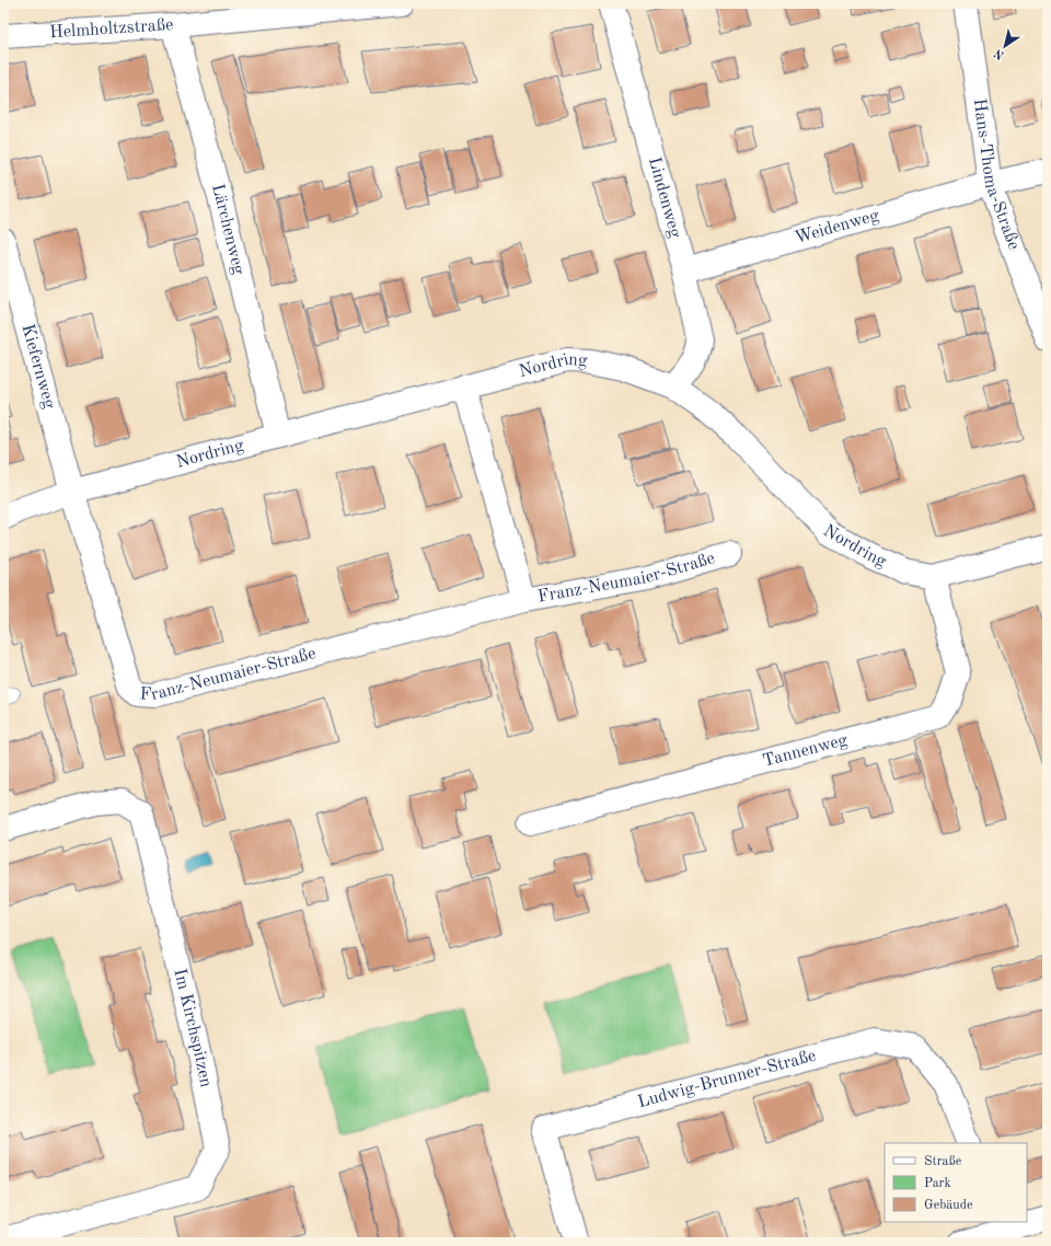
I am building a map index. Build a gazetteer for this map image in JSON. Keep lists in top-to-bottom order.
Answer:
{
  "streets": {
    "street": [
      "Helmholtzstraße",
      "Hans-Thoma-Straße",
      "Lindenweg",
      "Weidenweg",
      "Lärchenweg",
      "Kiefernweg",
      "Nordring",
      "Franz-Neumaier-Straße",
      "Tannenweg",
      "Im Kirchspitzen",
      "Ludwig-Brunner-Straße"
    ]
  },
  "crossings": [
    ["Helmholtzstraße", "Lärchenweg"],
    ["Hans-Thoma-Straße", "Weidenweg"],
    ["Lindenweg", "Weidenweg"],
    ["Lindenweg", "Nordring"],
    ["Lärchenweg", "Nordring"],
    ["Kiefernweg", "Nordring"],
    ["Kiefernweg", "Franz-Neumaier-Straße"],
    ["Nordring", "Franz-Neumaier-Straße"],
    ["Nordring", "Tannenweg"]
  ],
  "legend": ["Straße", "Park", "Gebäude"],
  "north": "bottom left"
}
